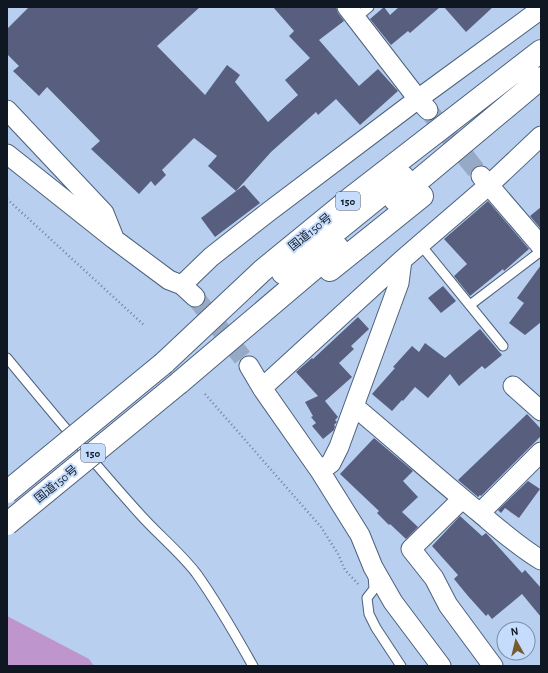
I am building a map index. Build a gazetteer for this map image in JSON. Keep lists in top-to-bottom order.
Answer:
{
  "streets": {
    "highway": ["150", "国道150号"]
  },
  "crossings": [
    ["150", "国道150号"]
  ],
  "north": "top"
}
